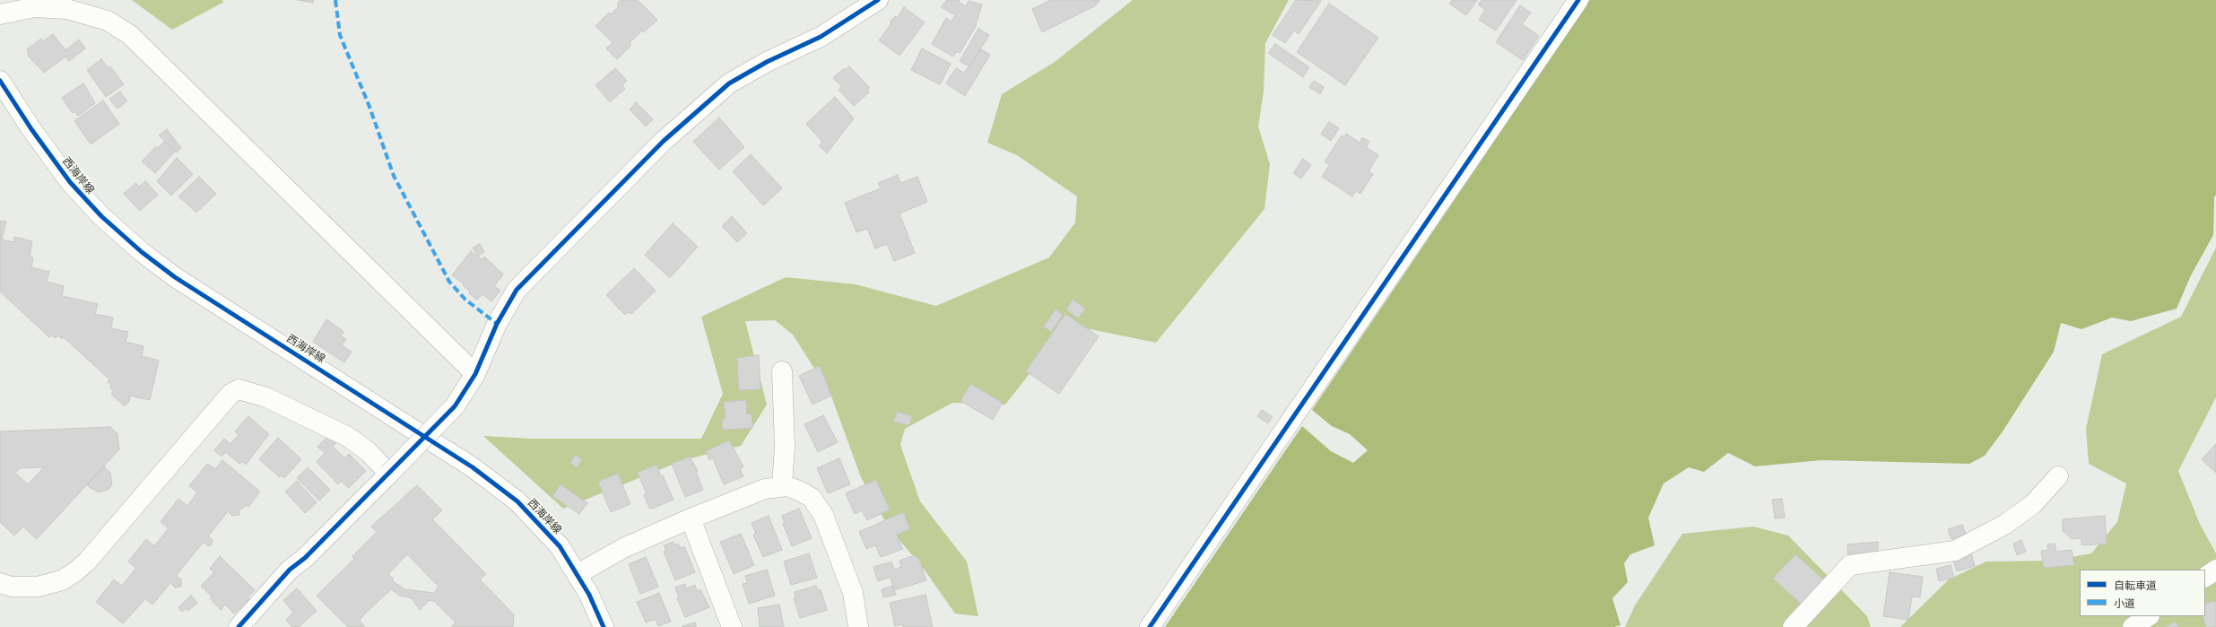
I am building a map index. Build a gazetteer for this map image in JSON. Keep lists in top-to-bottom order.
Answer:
{
  "streets": {
    "street": ["西海岸線"]
  },
  "legend": ["自転車道", "小道"]
}
